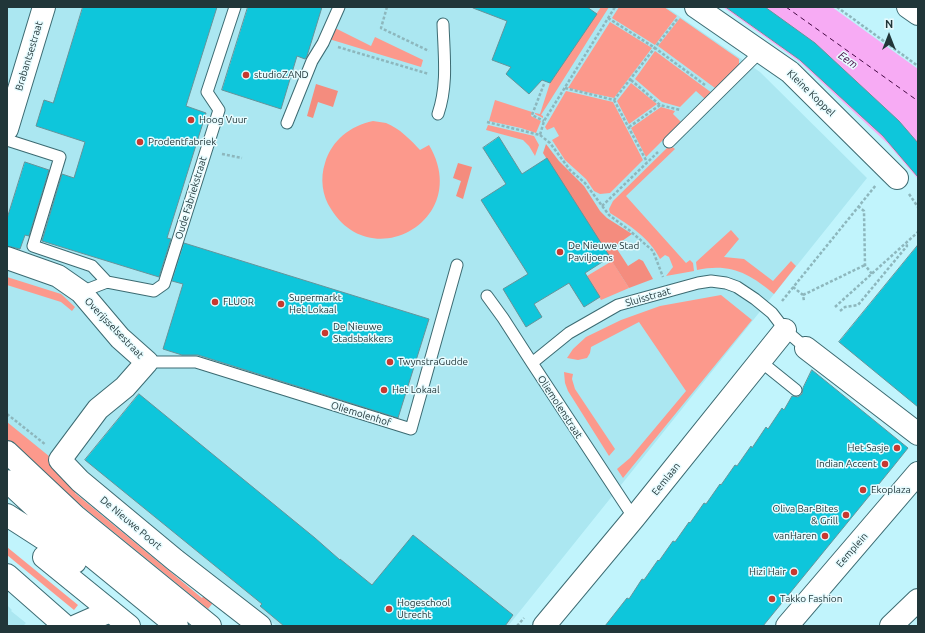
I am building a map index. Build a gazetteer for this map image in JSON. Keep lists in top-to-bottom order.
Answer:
{
  "streets": {
    "street": [
      "Brabantsestraat",
      "Kleine Koppel",
      "Overijsselsestraat",
      "Eemlaan",
      "De Nieuwe Poort",
      "Eemplein"
    ],
    "lane": [
      "Oude Fabriekstraat",
      "Sluisstraat",
      "Oliemolenstraat",
      "Oliemolenhof"
    ]
  },
  "crossings": [
    ["Sluisstraat", "Oliemolenstraat"],
    ["Sluisstraat", "Eemlaan"],
    ["Overijsselsestraat", "Oliemolenhof"],
    ["Overijsselsestraat", "De Nieuwe Poort"],
    ["Oliemolenstraat", "Eemlaan"]
  ],
  "water": ["Eem"],
  "places": [
    "studioZAND",
    "Hoog Vuur",
    "Prodentfabriek",
    "De Nieuwe Stad Paviljoens",
    "FLUOR",
    "Supermarkt Het Lokaal",
    "De Nieuwe Stadsbakkers",
    "TwynstraGudde",
    "Het Lokaal",
    "Het Sasje",
    "Indian Accent",
    "Ekoplaza",
    "Oliva Bar-Bites & Grill",
    "vanHaren",
    "Hizi Hair",
    "Takko Fashion",
    "Hogeschool Utrecht"
  ],
  "north": "top"
}
